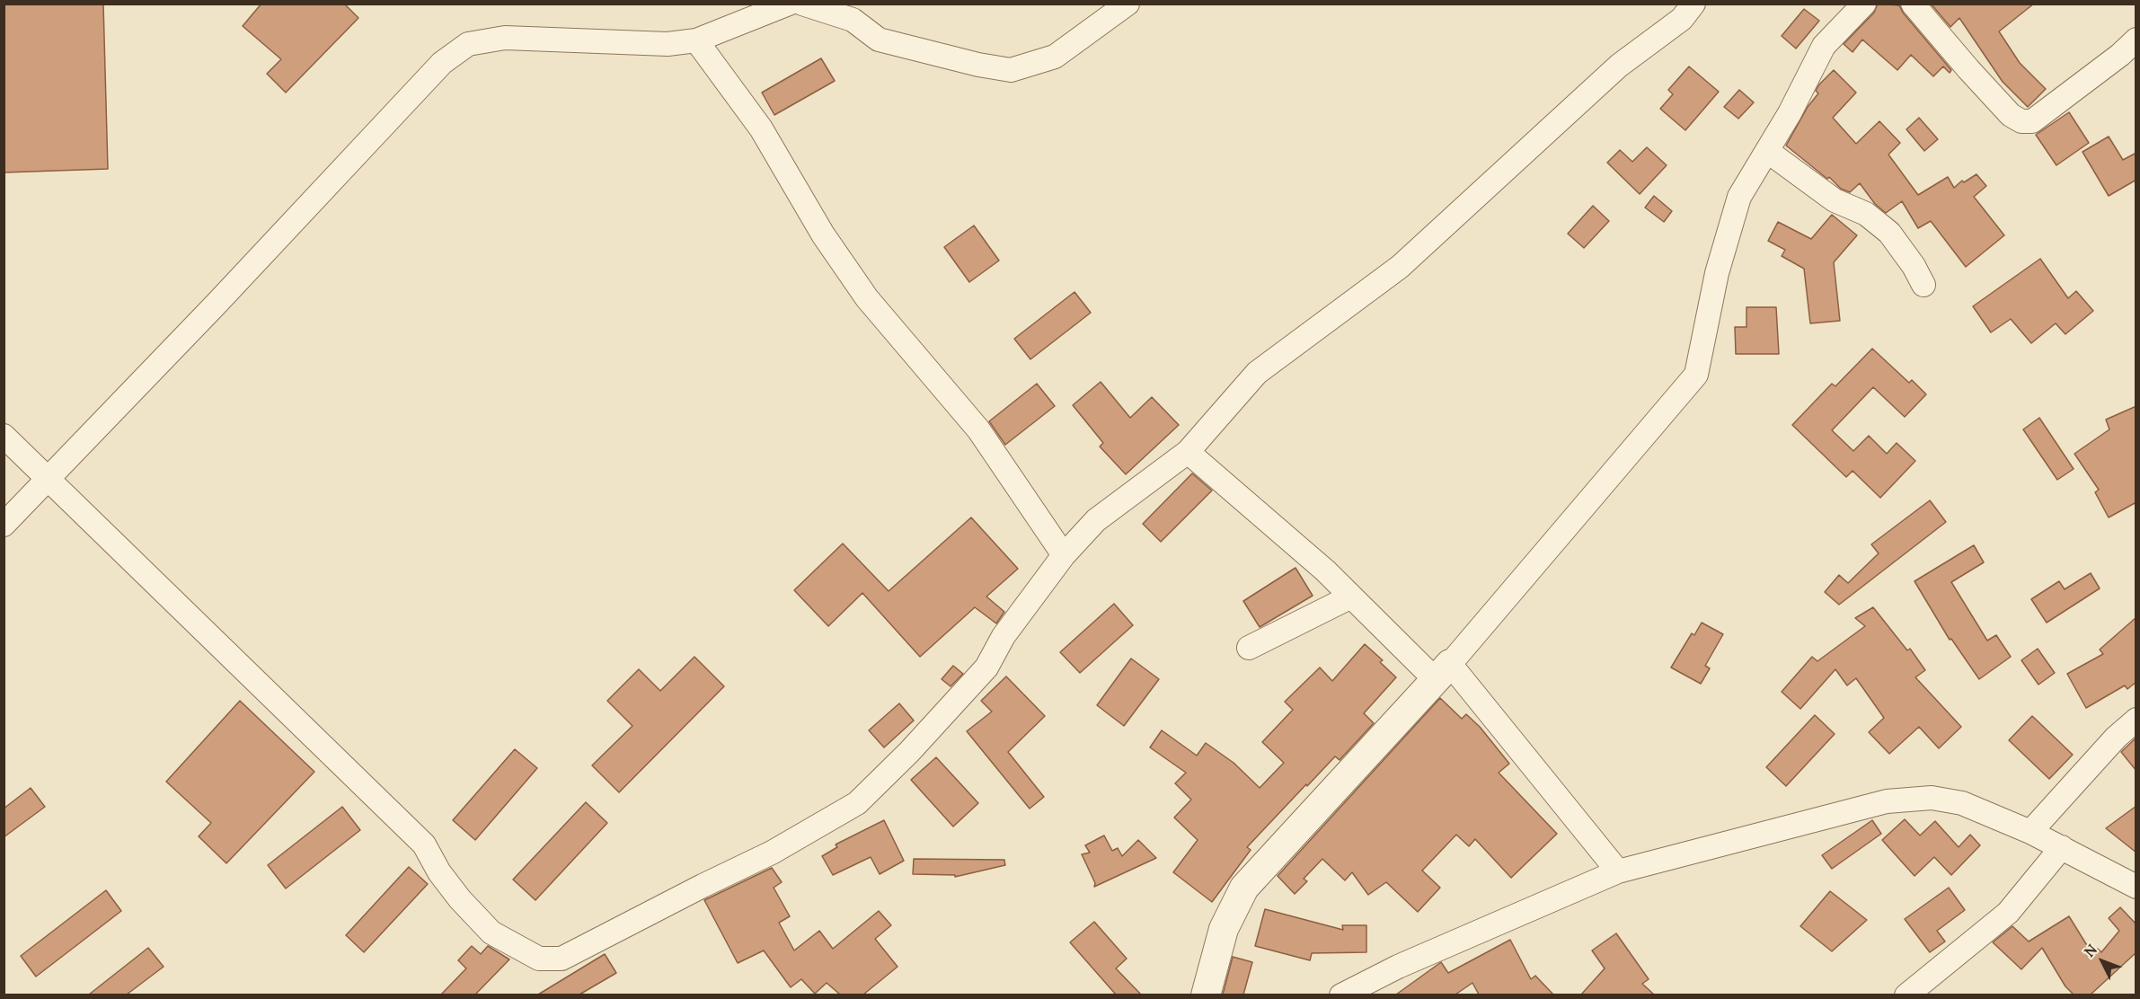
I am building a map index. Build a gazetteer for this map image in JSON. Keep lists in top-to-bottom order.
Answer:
{
  "north": "top left"
}
